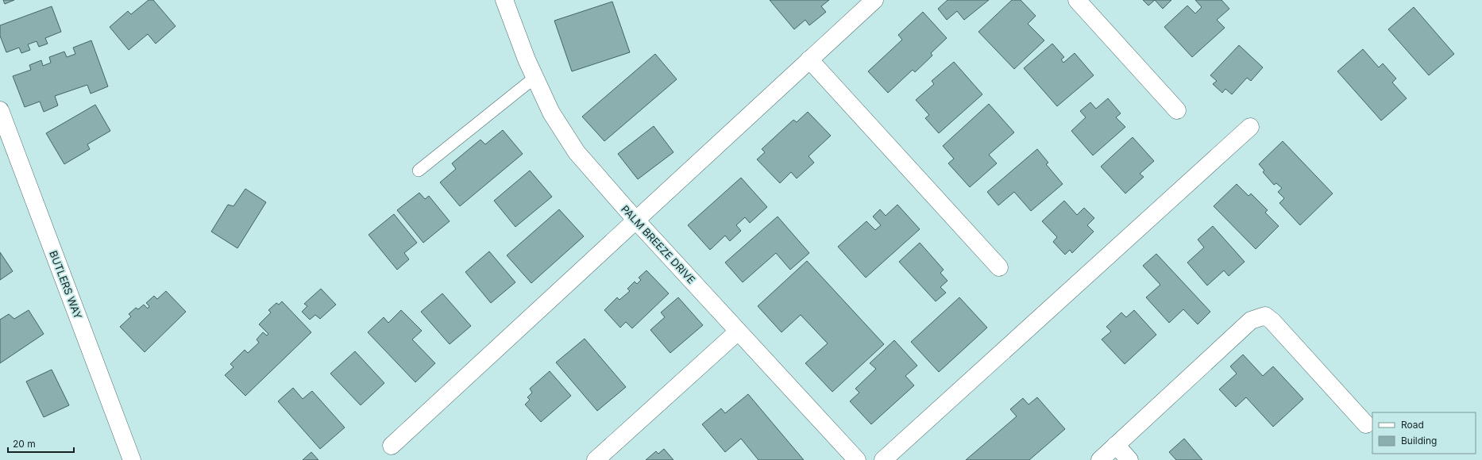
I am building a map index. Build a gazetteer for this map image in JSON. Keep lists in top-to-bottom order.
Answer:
{
  "streets": {
    "street": ["PALM BREEZE DRIVE", "BUTLERS WAY"]
  },
  "legend": ["Road", "Building"],
  "scale_bar": "20 m"
}
